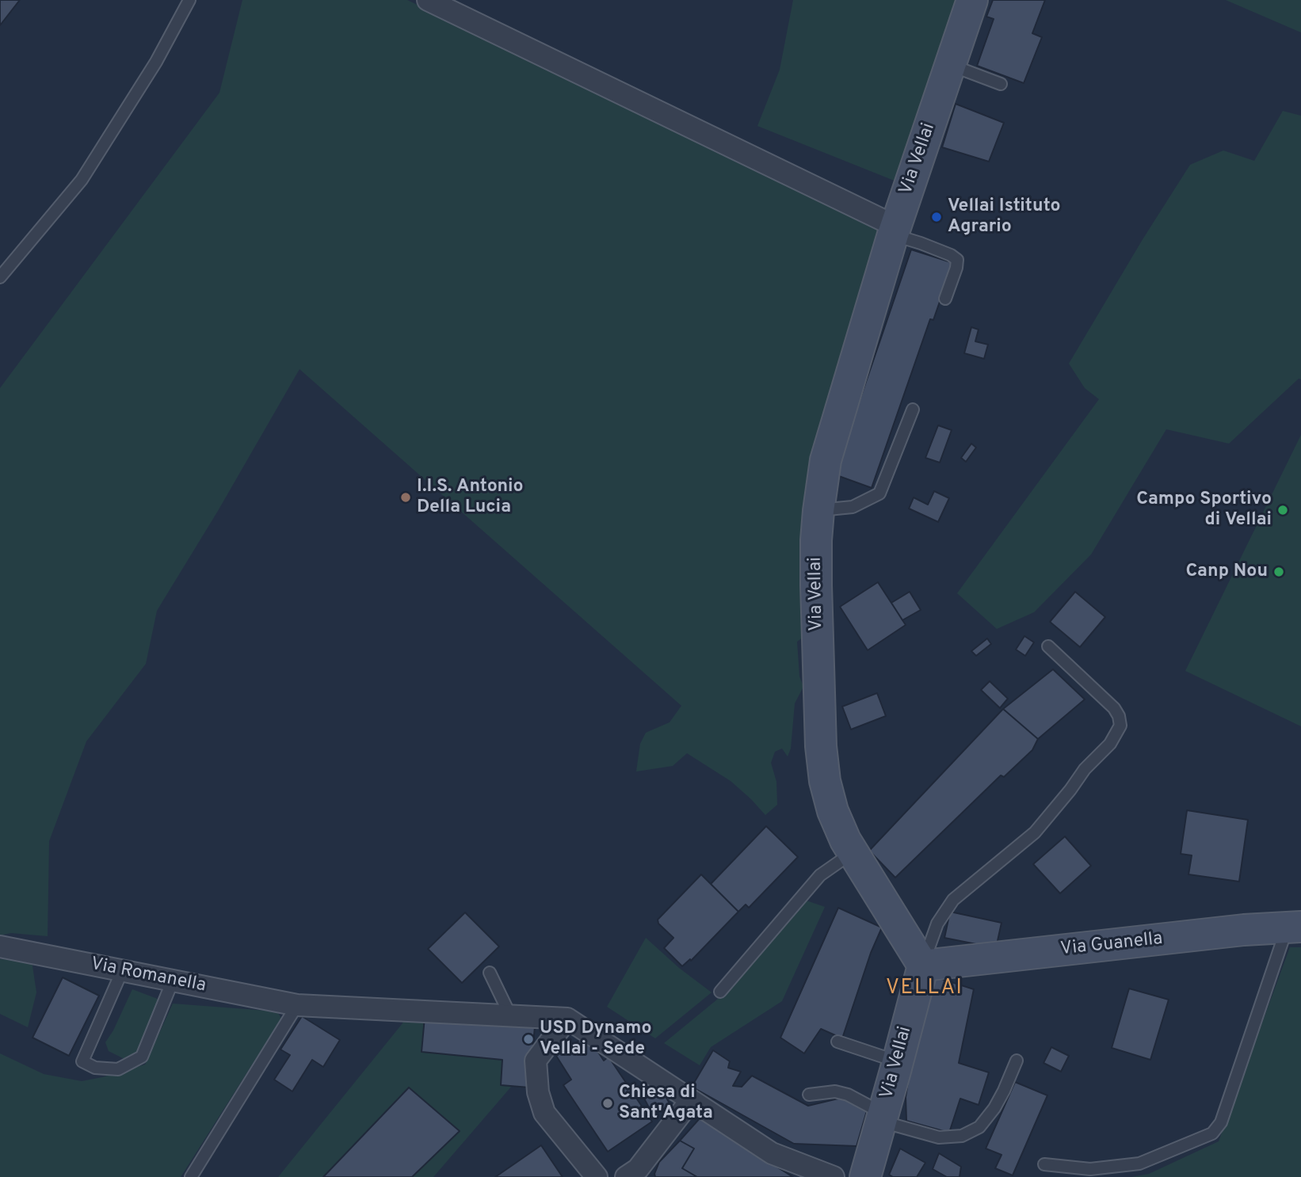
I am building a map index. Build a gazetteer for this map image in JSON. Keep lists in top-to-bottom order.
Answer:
{
  "streets": {
    "street": ["Via Vellai", "Via Guanella", "Via Romanella"]
  },
  "crossings": [
    ["Via Vellai", "Via Guanella"]
  ],
  "districts": ["VELLAI"],
  "places": [
    "Vellai Istituto Agrario",
    "I.I.S. Antonio Della Lucia",
    "Campo Sportivo di Vellai",
    "Canp Nou",
    "USD Dynamo Vellai - Sede",
    "Chiesa di Sant'Agata"
  ]
}
